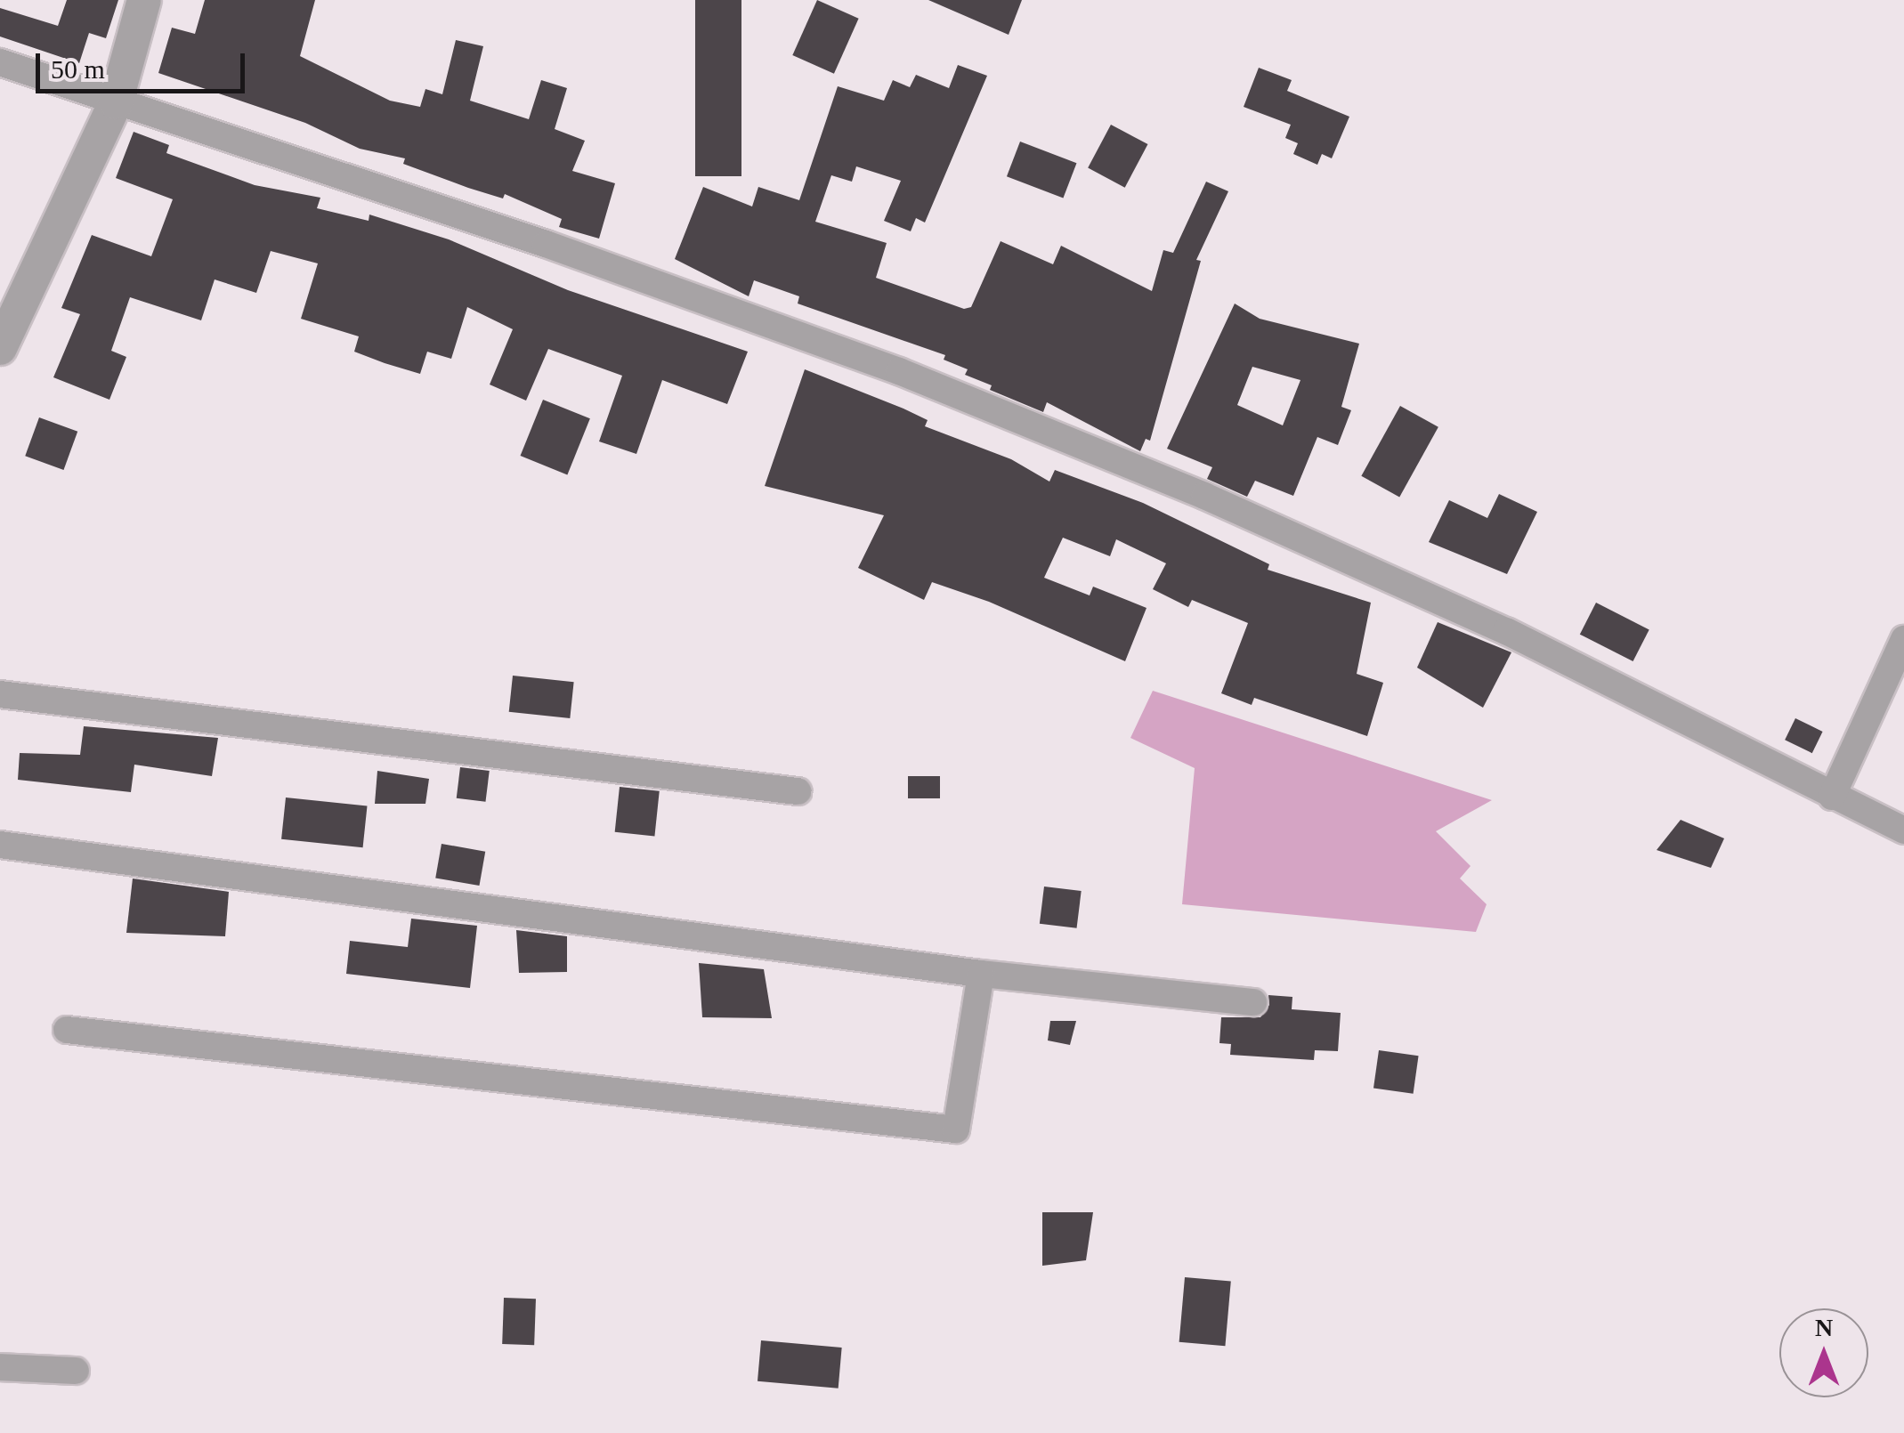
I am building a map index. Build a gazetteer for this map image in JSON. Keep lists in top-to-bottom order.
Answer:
{
  "scale_bar": "50 m",
  "north": "top"
}
